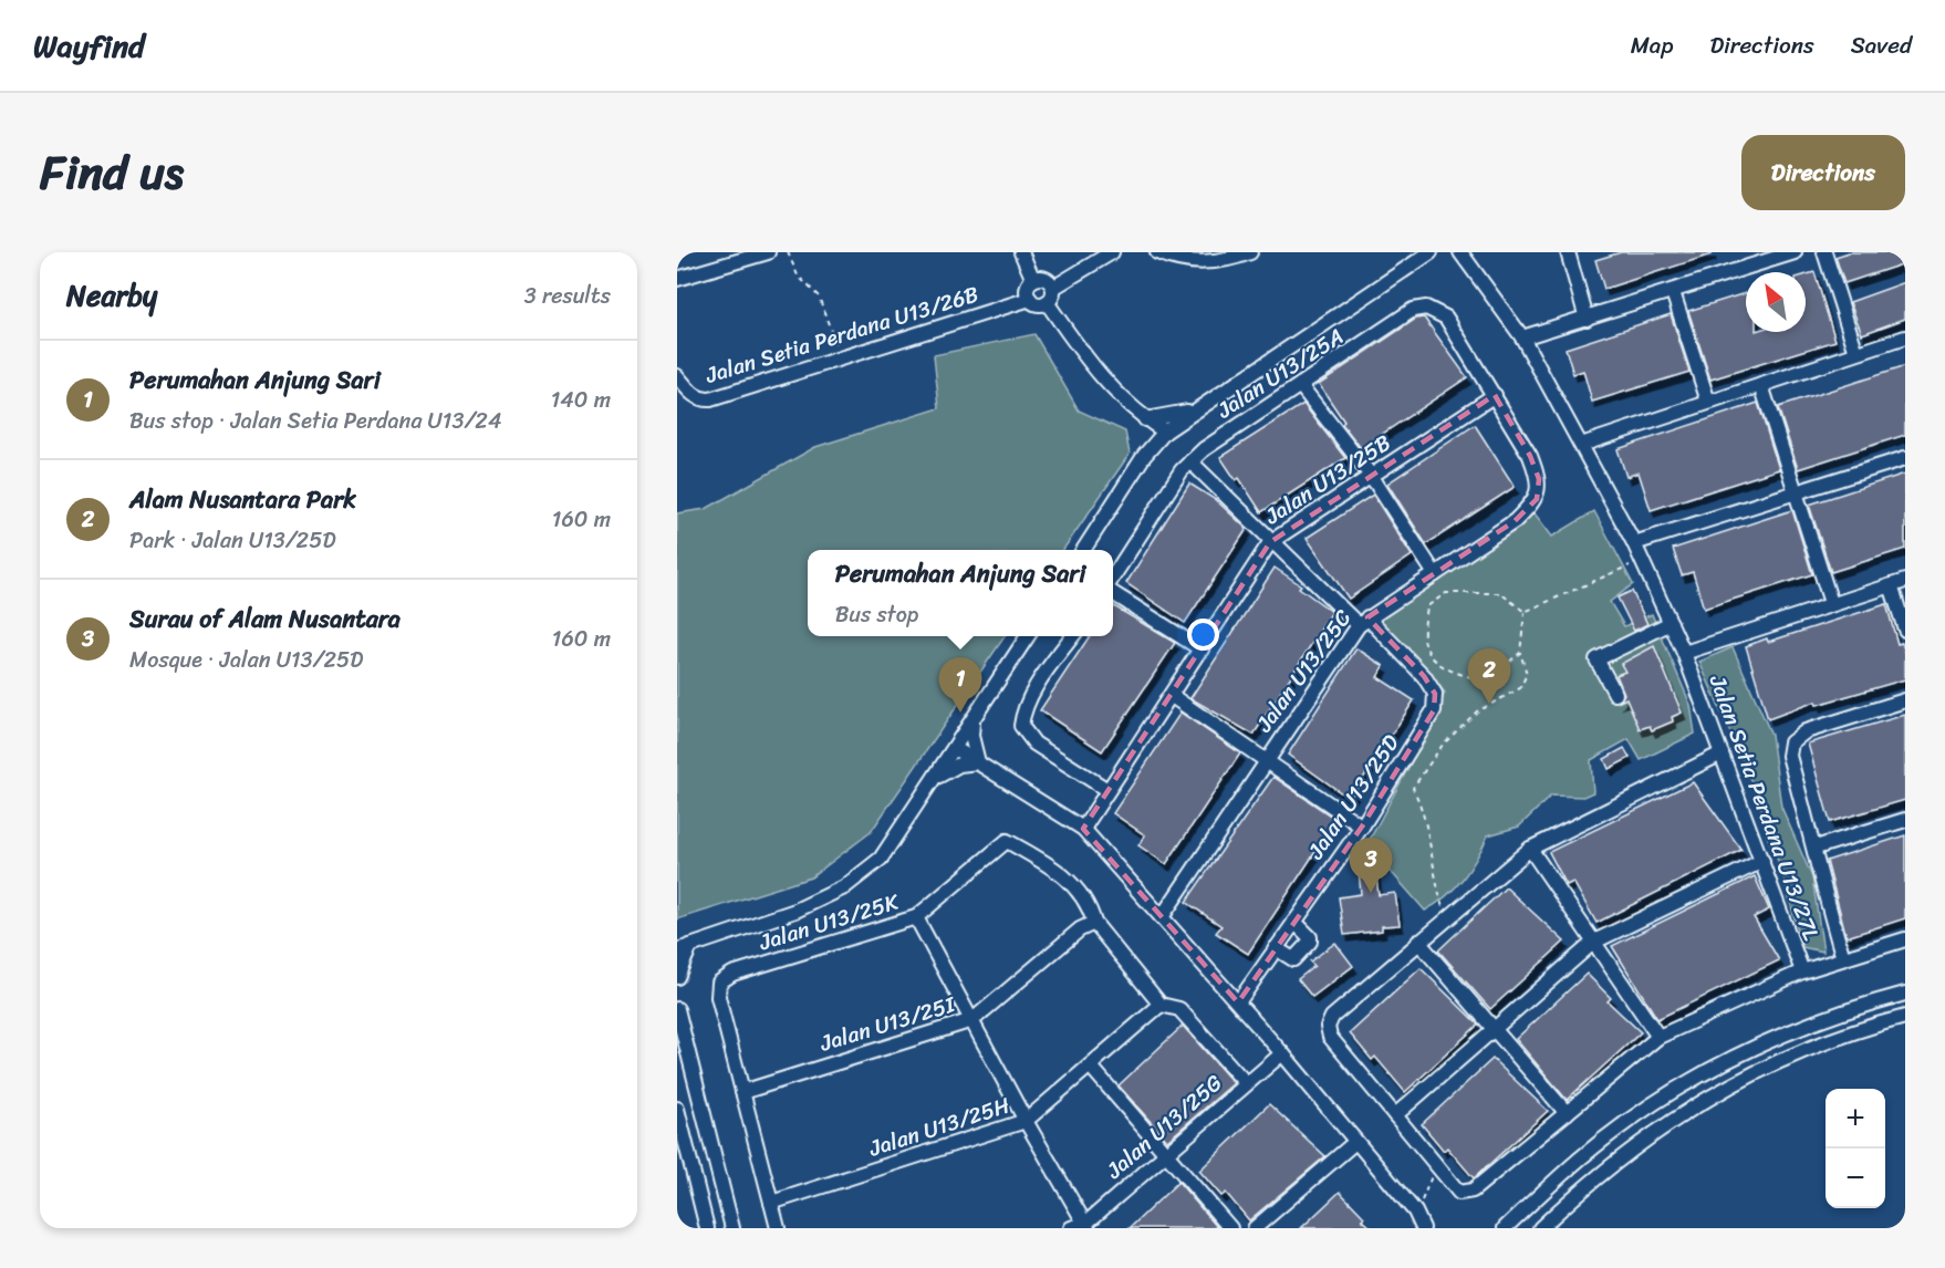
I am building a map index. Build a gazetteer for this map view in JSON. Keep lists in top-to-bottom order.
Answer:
{
  "streets": {
    "street": [
      "Jalan Setia Perdana U13/26B",
      "Jalan U13/25A",
      "Jalan U13/25B",
      "Jalan U13/25C",
      "Jalan U13/25D",
      "Jalan Setia Perdana U13/27L",
      "Jalan U13/25K",
      "Jalan U13/25I",
      "Jalan U13/25H",
      "Jalan U13/25G"
    ]
  },
  "crossings": [
    ["Jalan U13/25A", "Jalan U13/25B"],
    ["Jalan U13/25A", "Jalan U13/25C"],
    ["Jalan U13/25A", "Jalan U13/25D"],
    ["Jalan U13/25B", "Jalan U13/25C"],
    ["Jalan U13/25B", "Jalan U13/25D"],
    ["Jalan U13/25C", "Jalan U13/25D"],
    ["Jalan U13/25K", "Jalan U13/25I"]
  ],
  "north": "top left",
  "page": {
    "header": "Wayfind",
    "nav": ["Map", "Directions", "Saved"],
    "title": "Find us",
    "buttons": "Directions",
    "heading": ["Nearby", "3 results"],
    "list": [
      {
        "mark": "1",
        "name": "Perumahan Anjung Sari",
        "note": "Bus stop · Jalan Setia Perdana U13/24",
        "value": "140 m"
      },
      {
        "mark": "2",
        "name": "Alam Nusantara Park",
        "note": "Park · Jalan U13/25D",
        "value": "160 m"
      },
      {
        "mark": "3",
        "name": "Surau of Alam Nusantara",
        "note": "Mosque · Jalan U13/25D",
        "value": "160 m"
      }
    ],
    "popup": ["Perumahan Anjung Sari", "Bus stop"],
    "pins": ["2", "1", "3"],
    "map_buttons": ["+", "−"]
  }
}
